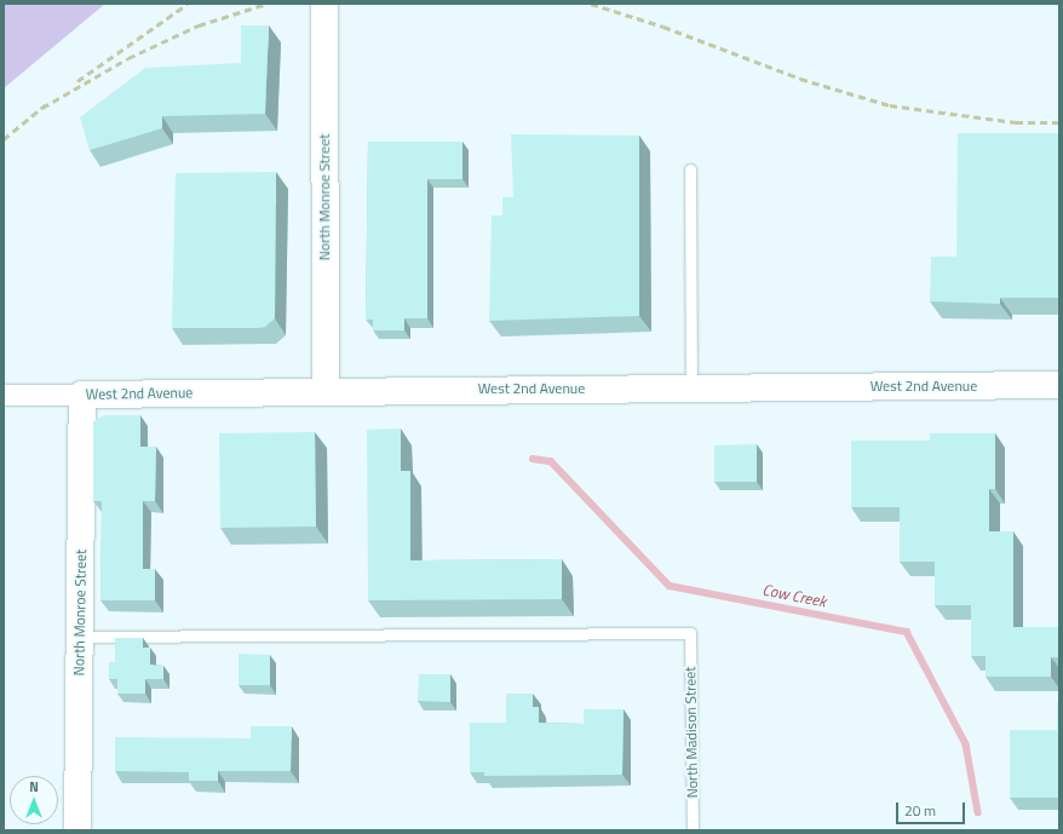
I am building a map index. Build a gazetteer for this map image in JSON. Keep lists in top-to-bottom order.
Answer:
{
  "streets": {
    "street": ["North Monroe Street", "West 2nd Avenue"],
    "lane": ["North Madison Street"]
  },
  "crossings": [
    ["North Monroe Street", "West 2nd Avenue"],
    ["North Monroe Street", "North Madison Street"]
  ],
  "water": ["Cow Creek"],
  "scale_bar": "20 m",
  "north": "top"
}
